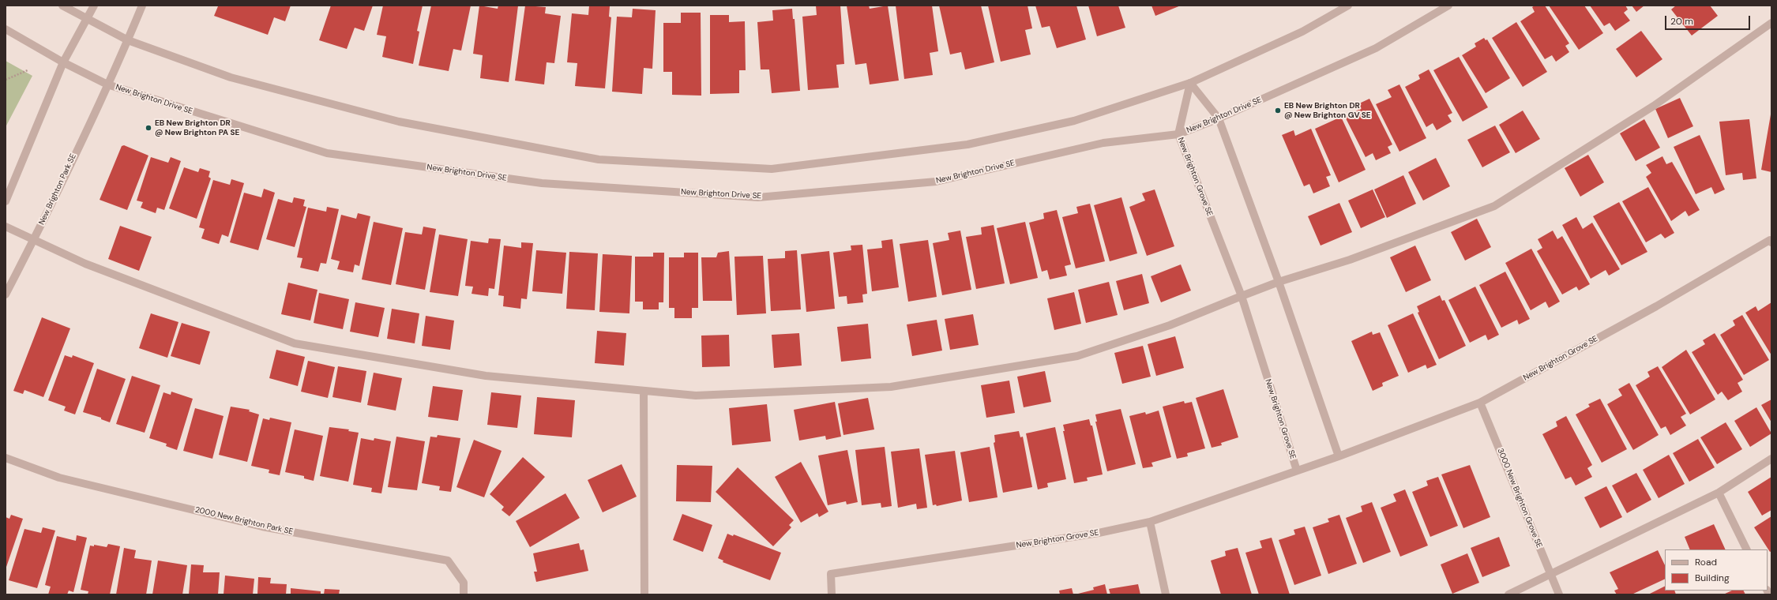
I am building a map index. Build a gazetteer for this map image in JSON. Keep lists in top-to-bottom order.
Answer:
{
  "streets": {
    "street": [
      "New Brighton Drive SE",
      "New Brighton Grove SE",
      "New Brighton Park SE",
      "3000 New Brighton Grove SE",
      "2000 New Brighton Park SE"
    ]
  },
  "crossings": [
    ["New Brighton Drive SE", "New Brighton Grove SE"],
    ["New Brighton Drive SE", "New Brighton Park SE"],
    ["New Brighton Grove SE", "3000 New Brighton Grove SE"]
  ],
  "places": ["EB New Brighton DR @ New Brighton GV SE", "EB New Brighton DR @ New Brighton PA SE"],
  "legend": ["Road", "Building"],
  "scale_bar": "20 m"
}
